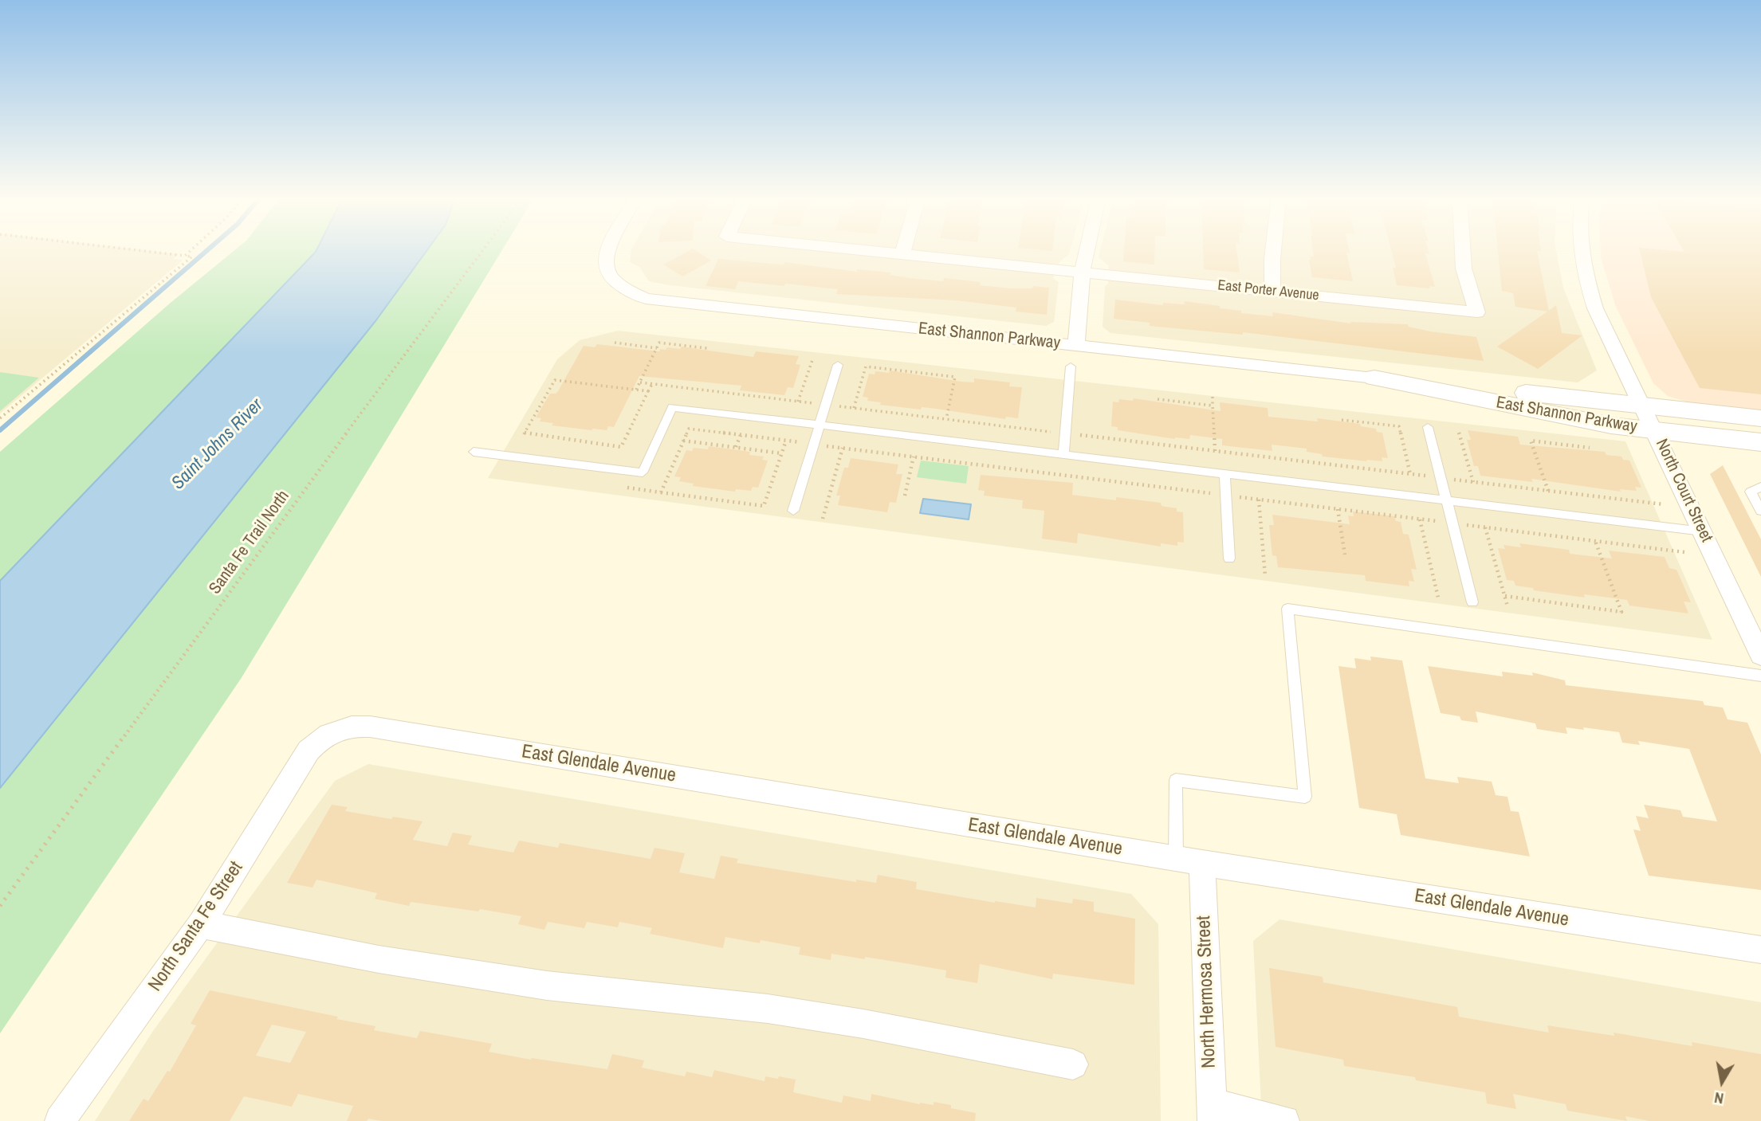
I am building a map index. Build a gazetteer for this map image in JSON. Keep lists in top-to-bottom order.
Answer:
{
  "streets": {
    "street": [
      "East Porter Avenue",
      "East Shannon Parkway",
      "North Court Street",
      "East Glendale Avenue",
      "North Santa Fe Street",
      "North Hermosa Street"
    ],
    "path": ["Santa Fe Trail North"]
  },
  "crossings": [
    ["East Shannon Parkway", "North Court Street"],
    ["East Glendale Avenue", "North Santa Fe Street"],
    ["East Glendale Avenue", "North Hermosa Street"]
  ],
  "water": ["Saint Johns River"],
  "north": "bottom"
}
